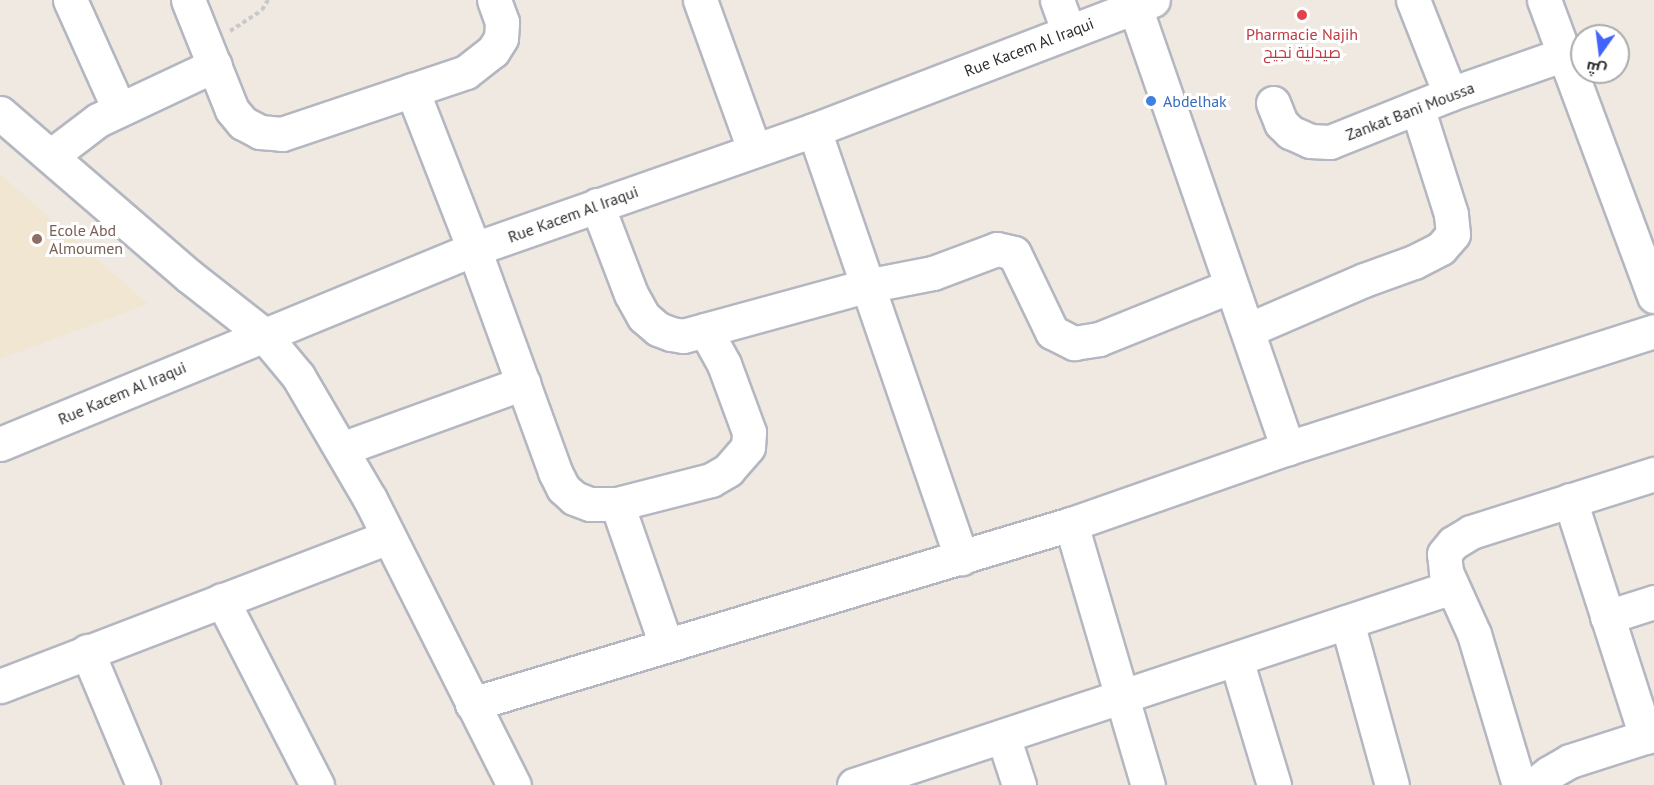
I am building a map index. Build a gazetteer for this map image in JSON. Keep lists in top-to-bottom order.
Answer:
{
  "streets": {
    "street": ["Rue Kacem Al Iraqui", "Zankat Bani Moussa"]
  },
  "places": ["Pharmacie Najih صيدلية نجيح", "Abdelhak", "Ecole Abd Almoumen"],
  "north": "bottom"
}
